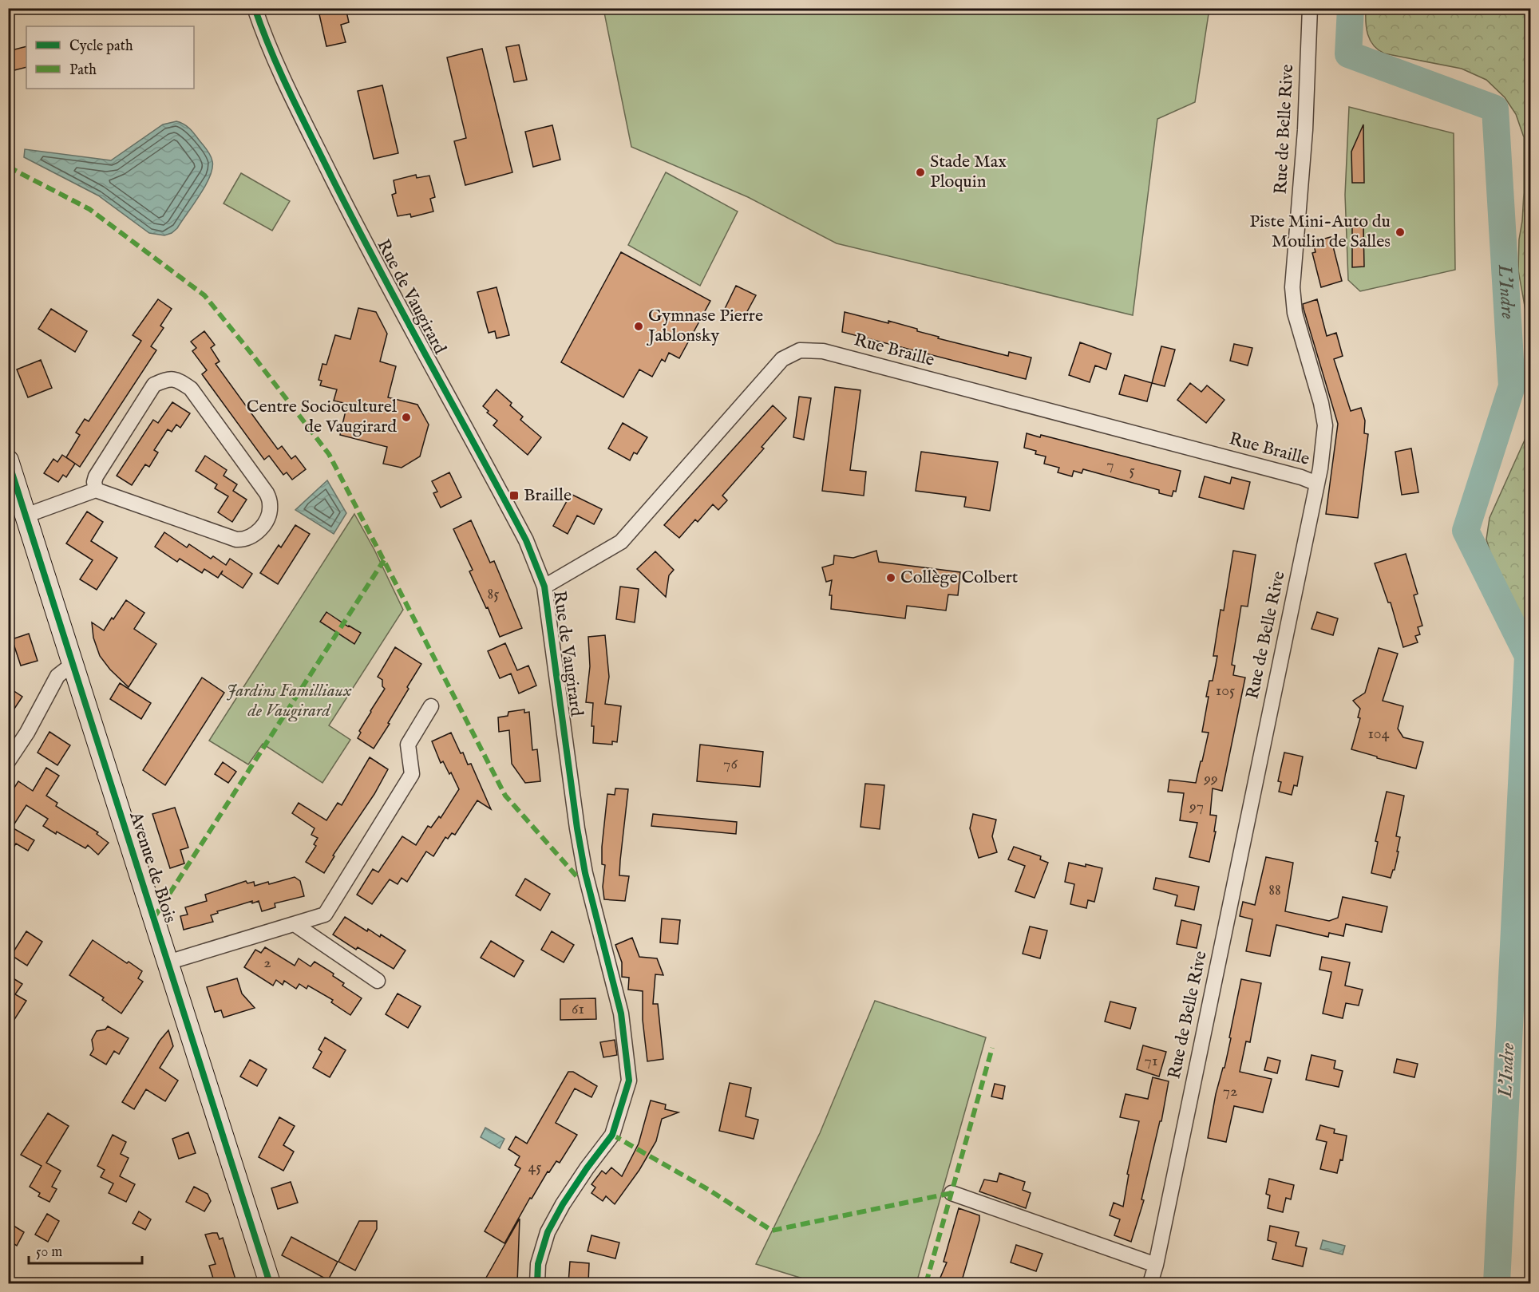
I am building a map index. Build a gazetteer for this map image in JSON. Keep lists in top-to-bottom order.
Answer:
{
  "streets": {
    "main road": ["Avenue de Blois"],
    "street": ["Rue de Belle Rive", "Rue de Vaugirard", "Rue Braille"]
  },
  "crossings": [
    ["Rue de Belle Rive", "Rue Braille"],
    ["Rue de Vaugirard", "Rue Braille"]
  ],
  "water": ["L'Indre"],
  "parks": ["Jardins Familliaux de Vaugirard"],
  "places": {
    "other": [
      "Stade Max Ploquin",
      "Piste Mini-Auto du Moulin de Salles",
      "Gymnase Pierre Jablonsky",
      "Centre Socioculturel de Vaugirard",
      "Collège Colbert"
    ],
    "transit": ["Braille"]
  },
  "house_numbers": [
    "7",
    "5",
    "85",
    "105",
    "104",
    "76",
    "99",
    "97",
    "88",
    "2",
    "61",
    "71",
    "72",
    "45"
  ],
  "legend": ["Cycle path", "Path"],
  "scale_bar": "50 m"
}
